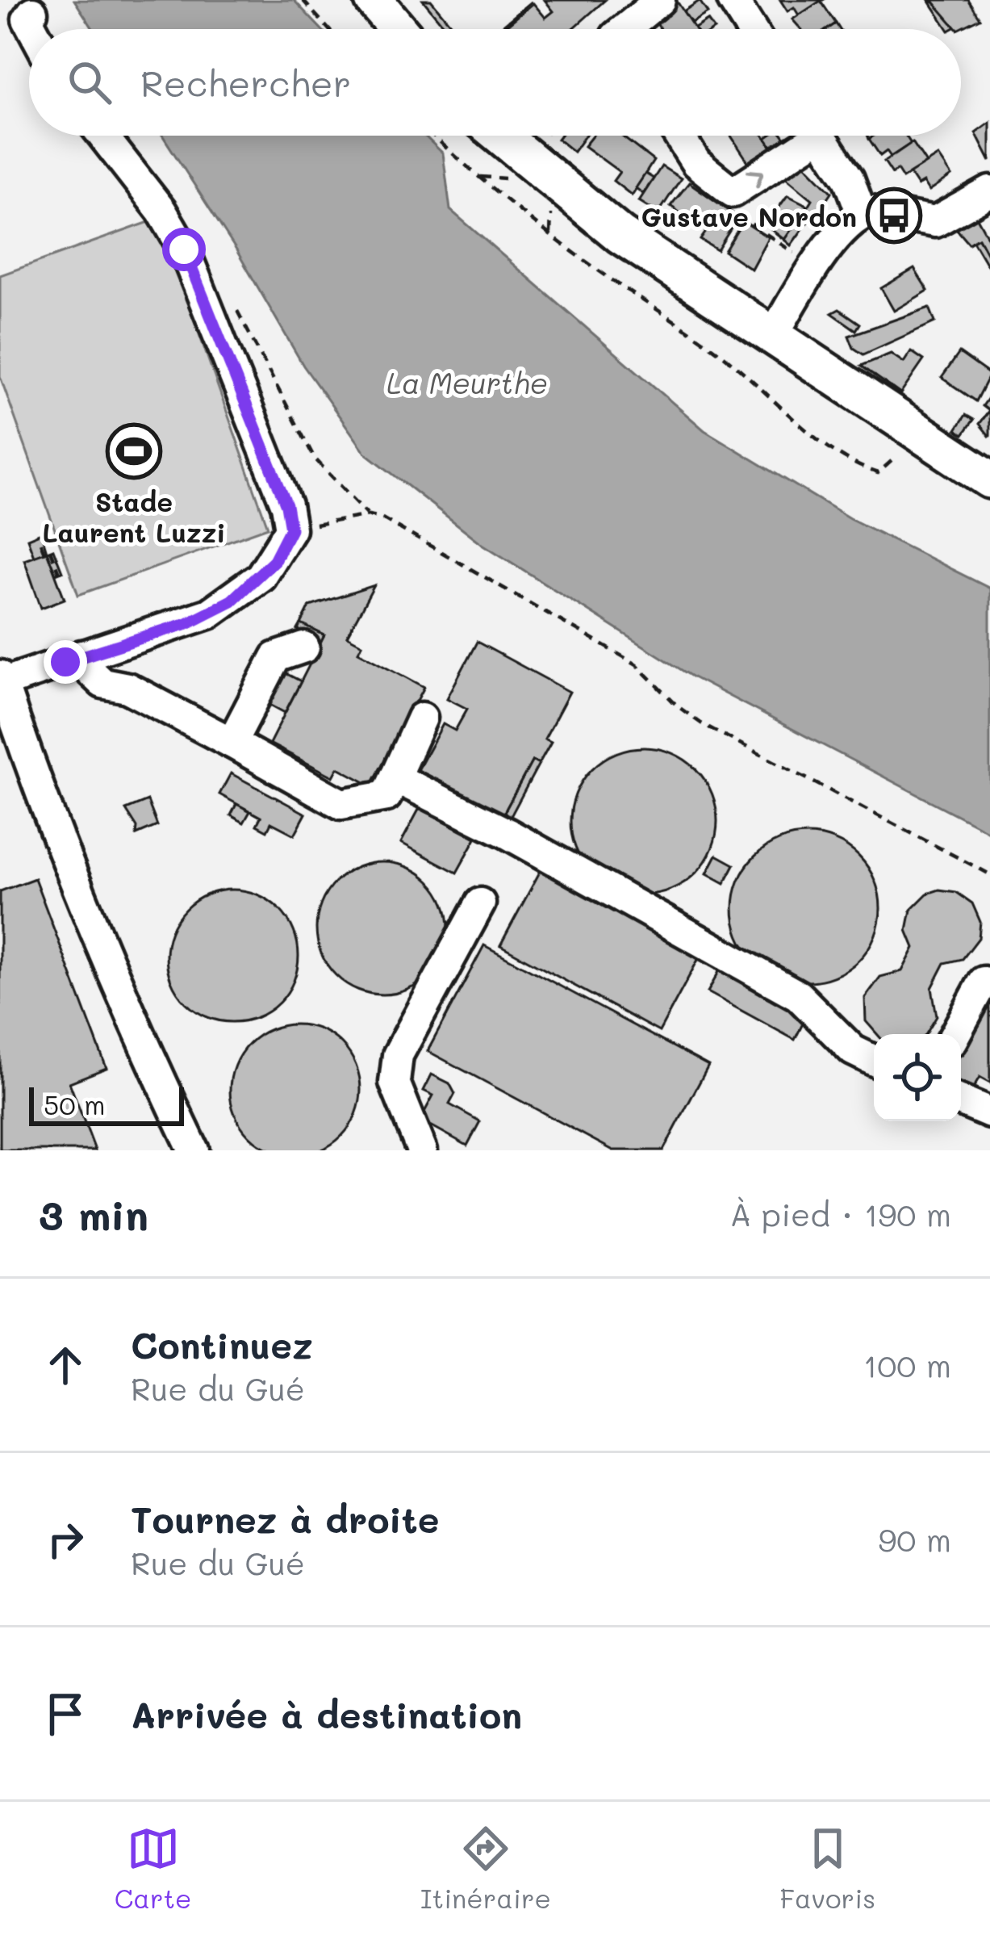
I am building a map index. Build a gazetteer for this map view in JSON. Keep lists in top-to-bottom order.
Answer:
{
  "water": ["La Meurthe"],
  "places": {
    "bus stop": ["Gustave Nordon"],
    "sports": ["Stade Laurent Luzzi"]
  },
  "scale_bar": "50 m",
  "page": {
    "search": "Rechercher",
    "scale": "50 m",
    "heading": ["3 min", "À pied · 190 m"],
    "list": [
      ["Continuez", "Rue du Gué", "100 m"],
      ["Tournez à droite", "Rue du Gué", "90 m"],
      "Arrivée à destination"
    ],
    "nav": ["Carte", "Itinéraire", "Favoris"]
  }
}
